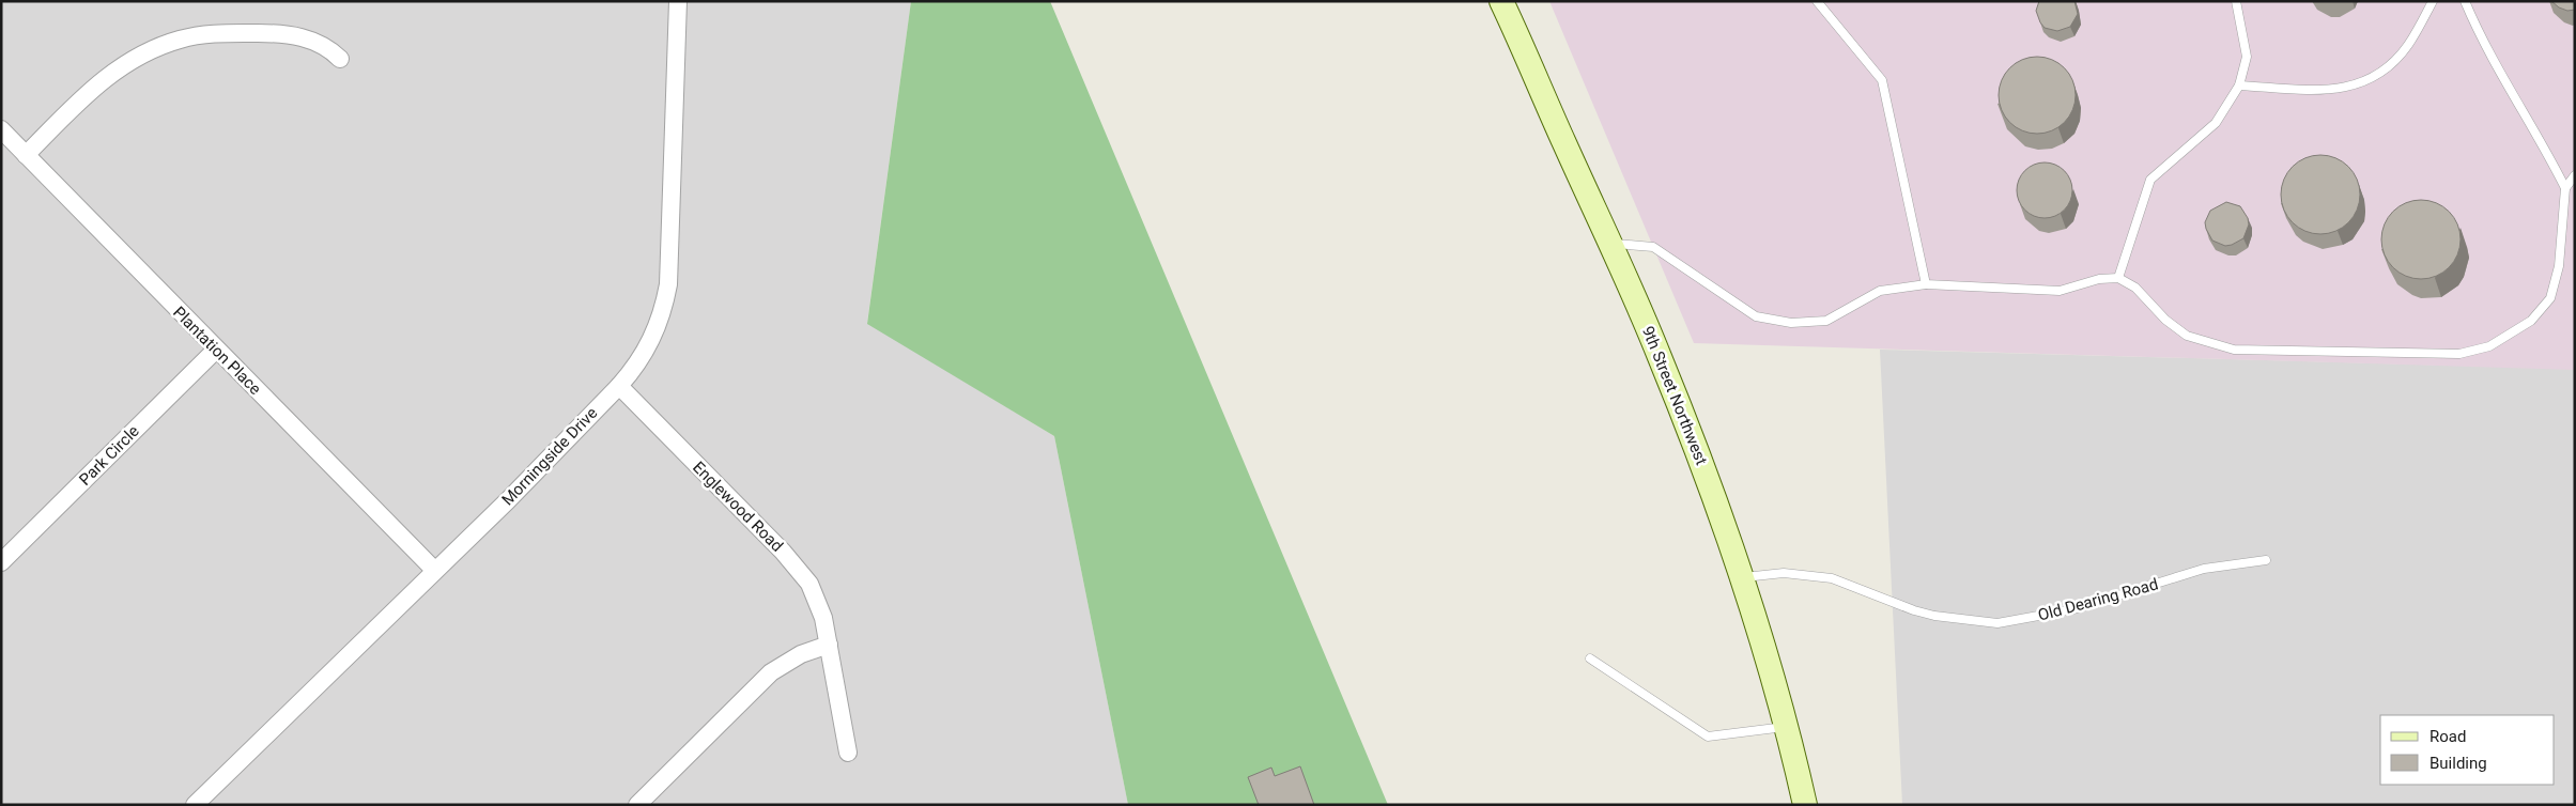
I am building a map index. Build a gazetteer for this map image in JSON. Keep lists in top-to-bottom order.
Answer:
{
  "streets": {
    "street": [
      "Plantation Place",
      "9th Street Northwest",
      "Park Circle",
      "Morningside Drive",
      "Englewood Road"
    ],
    "lane": ["Old Dearing Road"]
  },
  "crossings": [
    ["Plantation Place", "Park Circle"],
    ["Plantation Place", "Morningside Drive"],
    ["9th Street Northwest", "Old Dearing Road"],
    ["Morningside Drive", "Englewood Road"]
  ],
  "legend": ["Road", "Building"]
}
